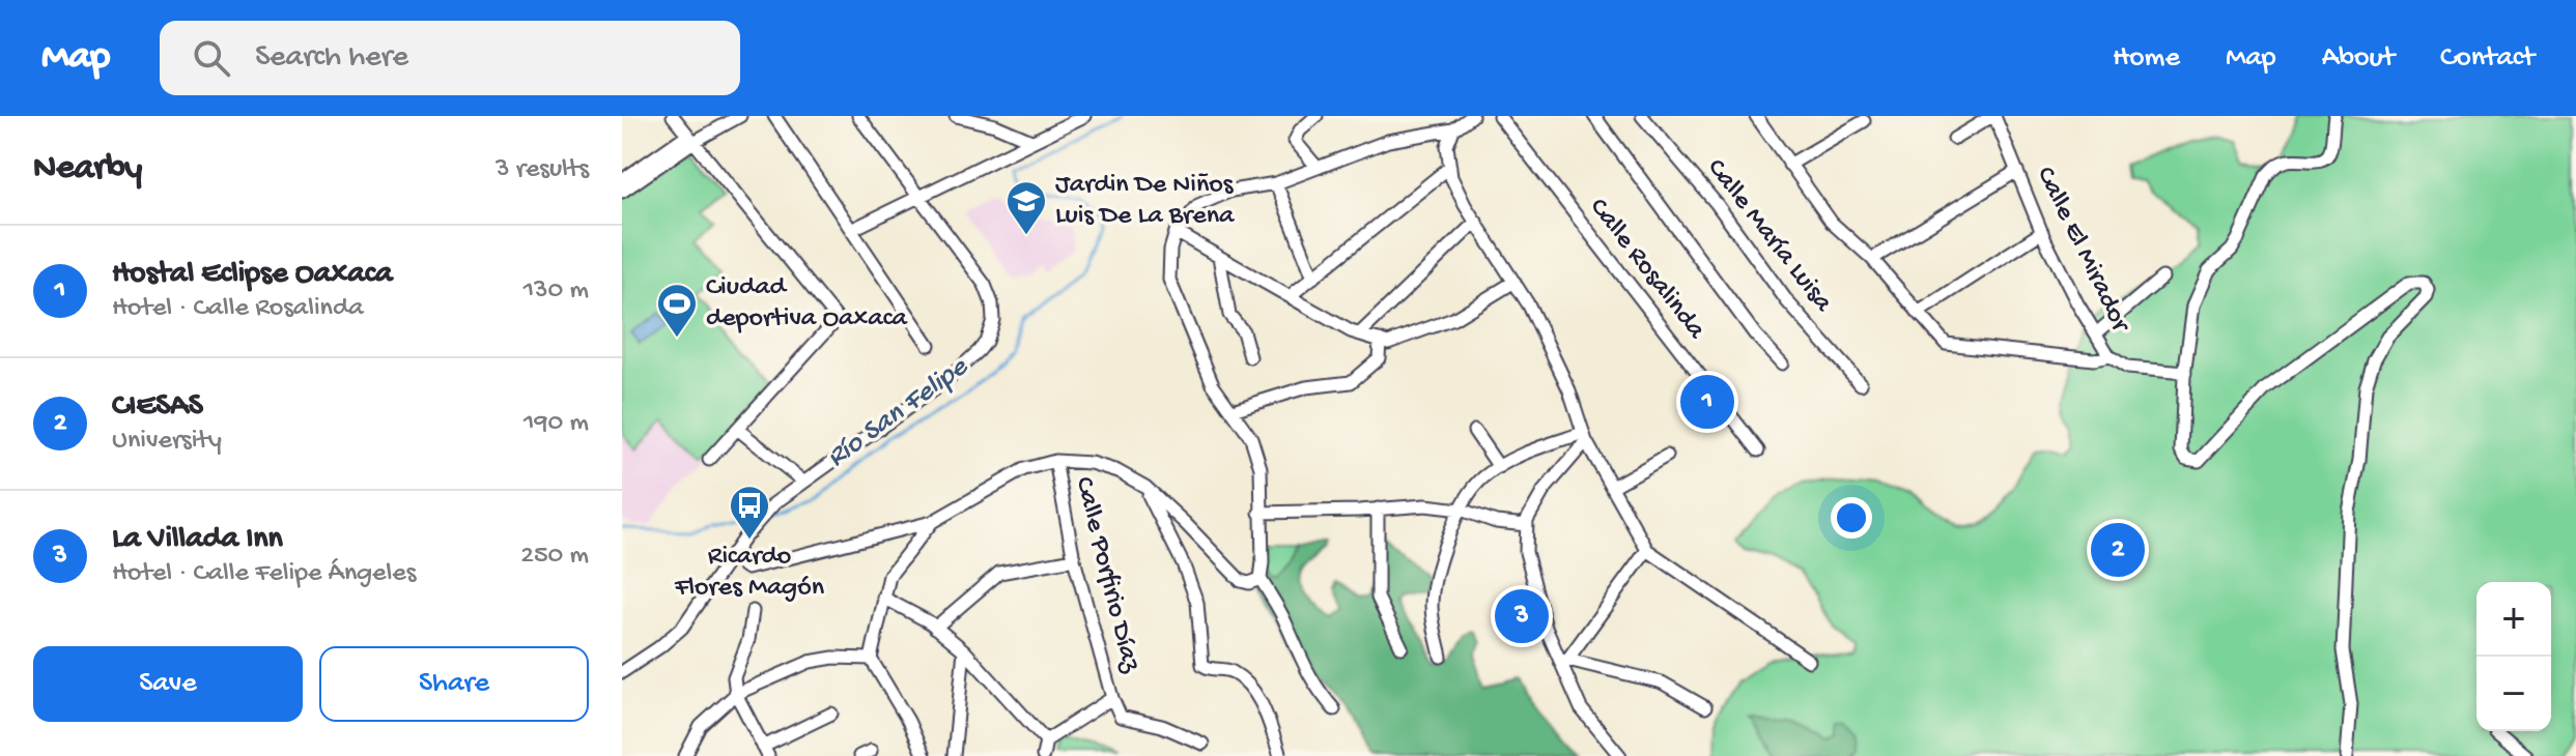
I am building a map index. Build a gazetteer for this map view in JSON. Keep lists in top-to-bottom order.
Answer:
{
  "streets": {
    "street": [
      "Calle María Luisa",
      "Calle El Mirador",
      "Calle Rosalinda",
      "Calle Porfirio Díaz"
    ]
  },
  "water": ["Río San Felipe"],
  "places": {
    "school or university": ["Jardin De Niños Luis De La Brena"],
    "sports": ["Ciudad deportiva Oaxaca"],
    "bus stop": ["Ricardo Flores Magón"]
  },
  "page": {
    "header": "Map",
    "search": "Search here",
    "nav": [
      "Home",
      "Map",
      "About",
      "Contact"
    ],
    "heading": ["Nearby", "3 results"],
    "list": [
      {
        "mark": "1",
        "name": "Hostal Eclipse Oaxaca",
        "note": "Hotel · Calle Rosalinda",
        "value": "130 m"
      },
      {
        "mark": "2",
        "name": "CIESAS",
        "note": "University",
        "value": "190 m"
      },
      {
        "mark": "3",
        "name": "La Villada Inn",
        "note": "Hotel · Calle Felipe Ángeles",
        "value": "250 m"
      }
    ],
    "pins": ["1", "2", "3"],
    "map_buttons": ["+", "−"],
    "buttons": ["Save", "Share"]
  }
}
